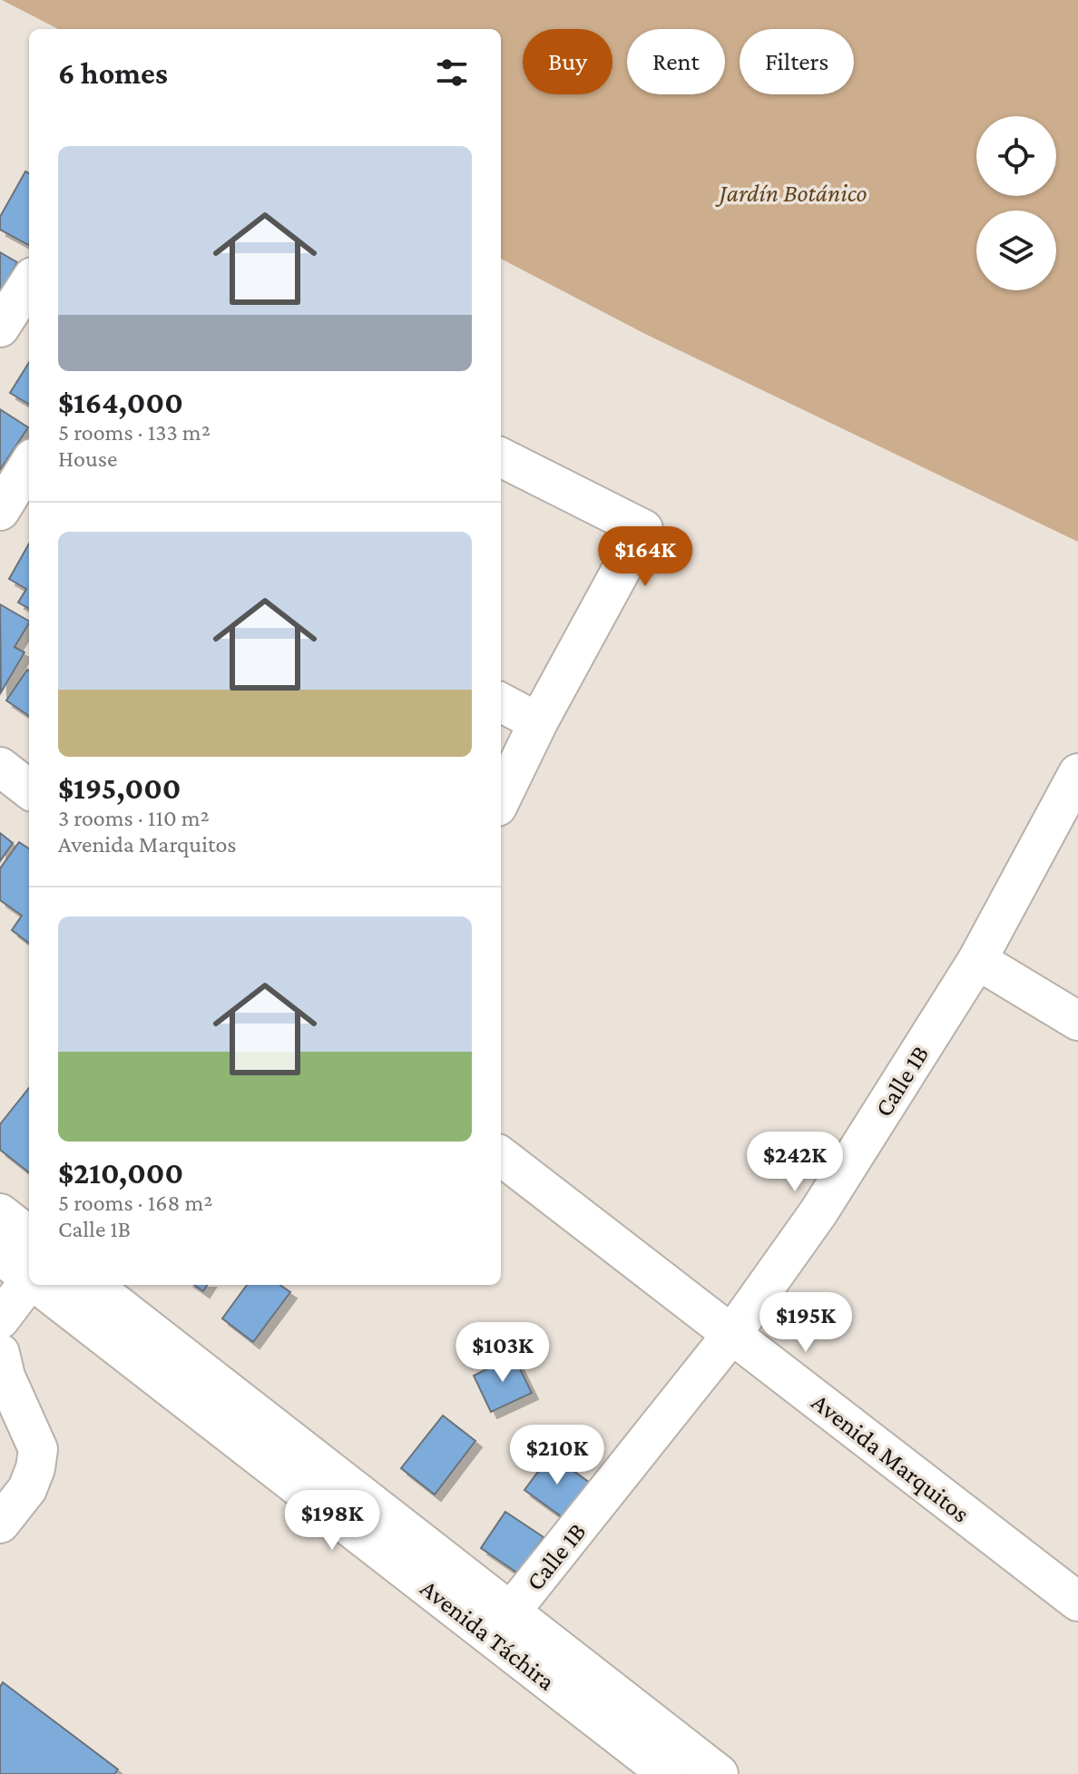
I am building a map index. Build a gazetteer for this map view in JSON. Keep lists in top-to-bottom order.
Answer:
{
  "streets": {
    "street": ["Calle 1B", "Avenida Marquitos", "Avenida Táchira"]
  },
  "crossings": [
    ["Calle 1B", "Avenida Marquitos"]
  ],
  "parks": ["Jardín Botánico"],
  "page": {
    "chip": ["Buy", "Rent", "Filters"],
    "heading": "6 homes",
    "list": [
      {
        "name": "$164,000",
        "note": "5 rooms · 133 m² · House"
      },
      {
        "name": "$195,000",
        "note": "3 rooms · 110 m² · Avenida Marquitos"
      },
      {
        "name": "$210,000",
        "note": "5 rooms · 168 m² · Calle 1B"
      }
    ],
    "price": [
      "$164K",
      "$242K",
      "$195K",
      "$103K",
      "$210K",
      "$198K"
    ]
  }
}
